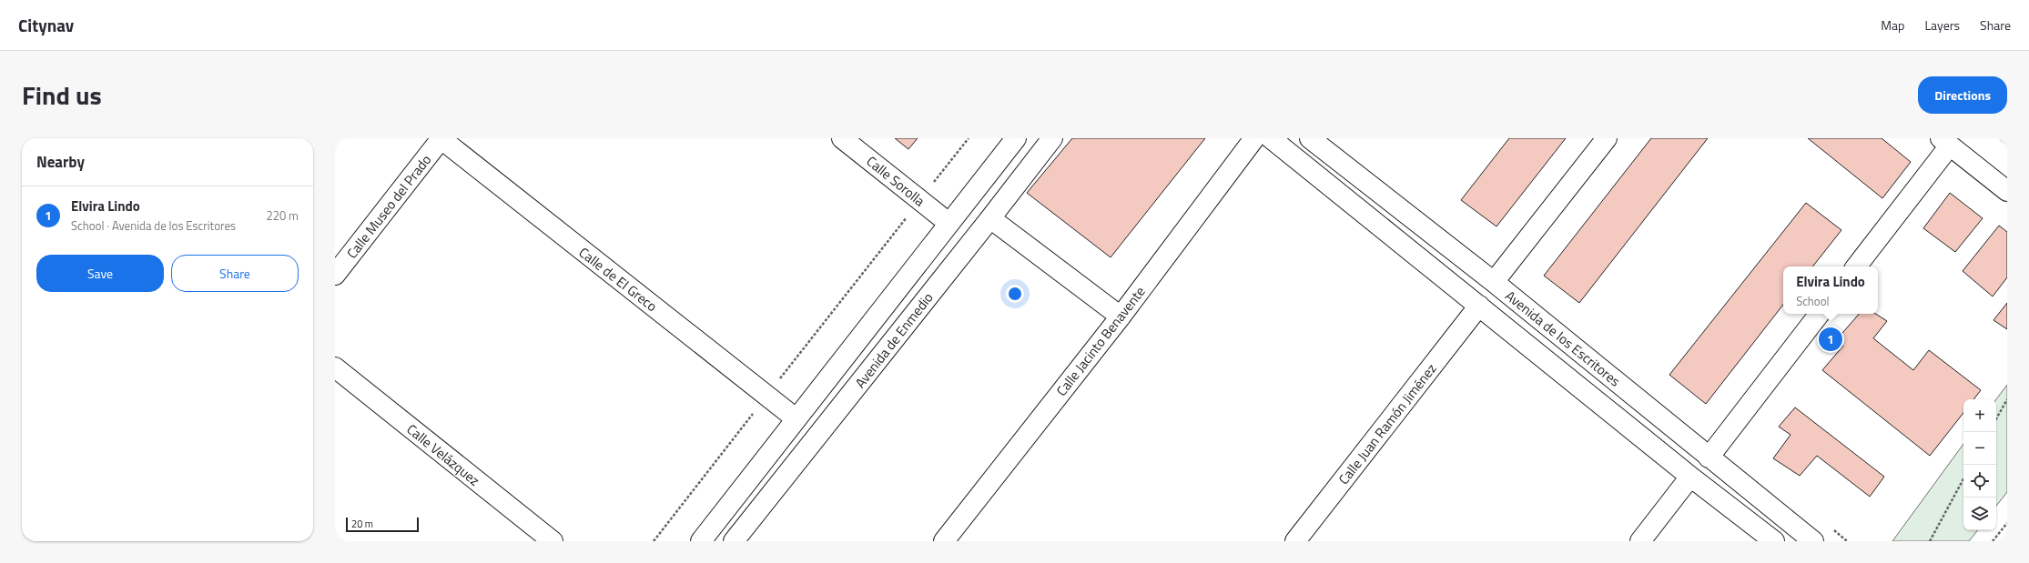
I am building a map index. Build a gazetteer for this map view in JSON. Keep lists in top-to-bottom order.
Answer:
{
  "streets": {
    "street": [
      "Calle Sorolla",
      "Calle Museo del Prado",
      "Calle de El Greco",
      "Avenida de los Escritores",
      "Avenida de Enmedio",
      "Calle Jacinto Benavente",
      "Calle Juan Ramón Jiménez",
      "Calle Velázquez"
    ]
  },
  "crossings": [
    ["Calle Museo del Prado", "Calle de El Greco"],
    ["Avenida de los Escritores", "Calle Juan Ramón Jiménez"]
  ],
  "scale_bar": "20 m",
  "page": {
    "header": "Citynav",
    "nav": ["Map", "Layers", "Share"],
    "title": "Find us",
    "buttons": [
      "Directions",
      ["Save", "Share"]
    ],
    "heading": "Nearby",
    "list": [
      {
        "mark": "1",
        "name": "Elvira Lindo",
        "note": "School · Avenida de los Escritores",
        "value": "220 m"
      }
    ],
    "popup": ["Elvira Lindo", "School"],
    "pins": "1",
    "map_buttons": ["+", "−"],
    "scale": "20 m"
  }
}
